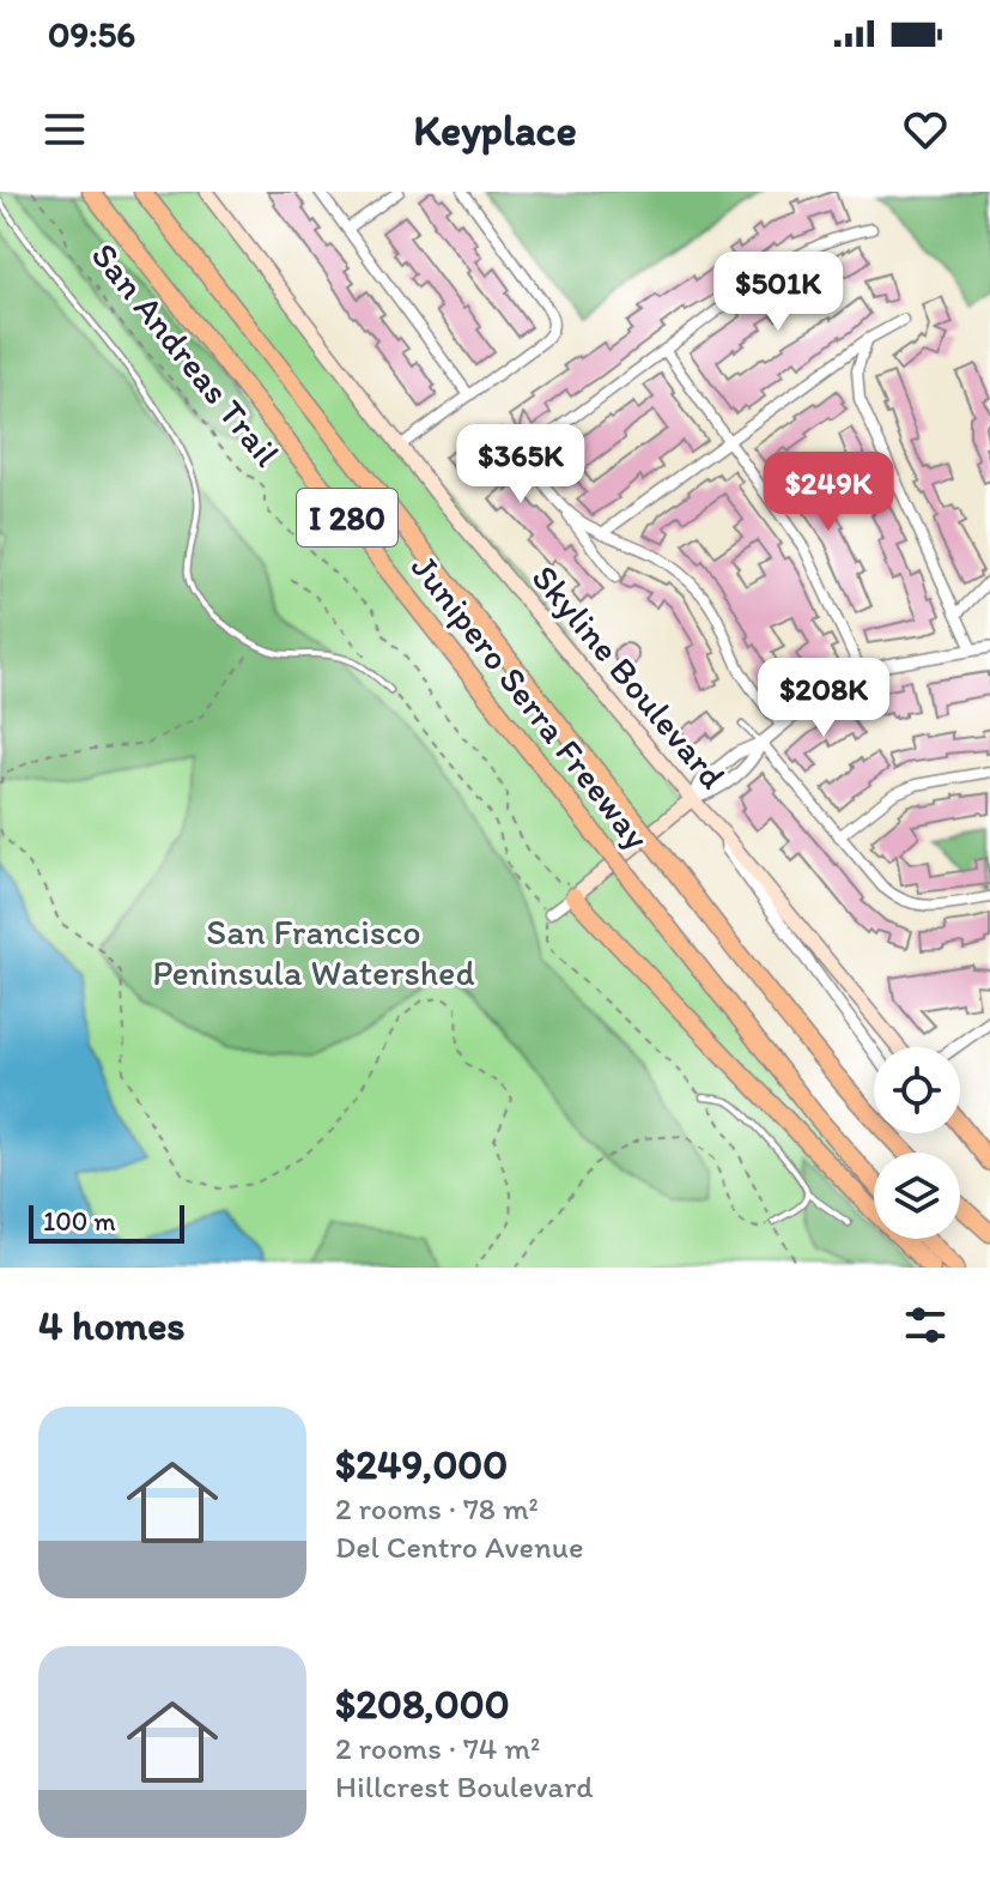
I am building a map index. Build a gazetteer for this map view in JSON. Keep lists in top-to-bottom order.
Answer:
{
  "streets": {
    "highway": ["I 280", "Junipero Serra Freeway"],
    "main road": ["Skyline Boulevard"],
    "path": ["San Andreas Trail"]
  },
  "parks": ["San Francisco Peninsula Watershed"],
  "scale_bar": "100 m",
  "page": {
    "status": "09:56",
    "header": "Keyplace",
    "price": [
      "$501K",
      "$365K",
      "$249K",
      "$208K"
    ],
    "scale": "100 m",
    "heading": "4 homes",
    "list": [
      {
        "name": "$249,000",
        "note": "2 rooms · 78 m² · Del Centro Avenue"
      },
      {
        "name": "$208,000",
        "note": "2 rooms · 74 m² · Hillcrest Boulevard"
      }
    ]
  }
}
